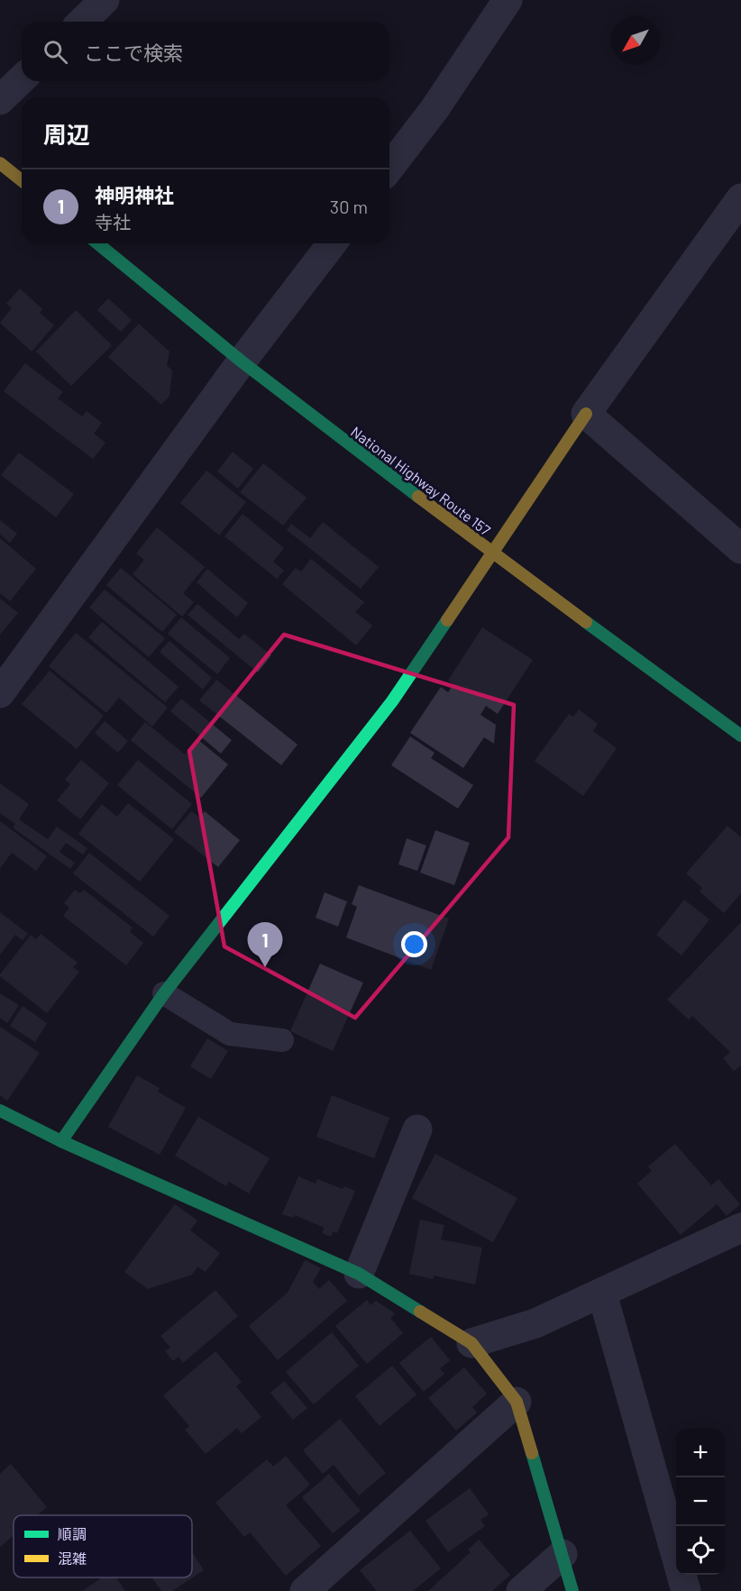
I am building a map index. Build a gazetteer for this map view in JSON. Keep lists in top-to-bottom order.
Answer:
{
  "streets": {
    "main road": ["National Highway Route 157"]
  },
  "legend": ["順調", "混雑"],
  "north": "bottom left",
  "page": {
    "search": "ここで検索",
    "heading": "周辺",
    "list": [
      {
        "mark": "1",
        "name": "神明神社",
        "note": "寺社",
        "value": "30 m"
      }
    ],
    "pins": "1",
    "map_buttons": ["+", "−"]
  }
}
